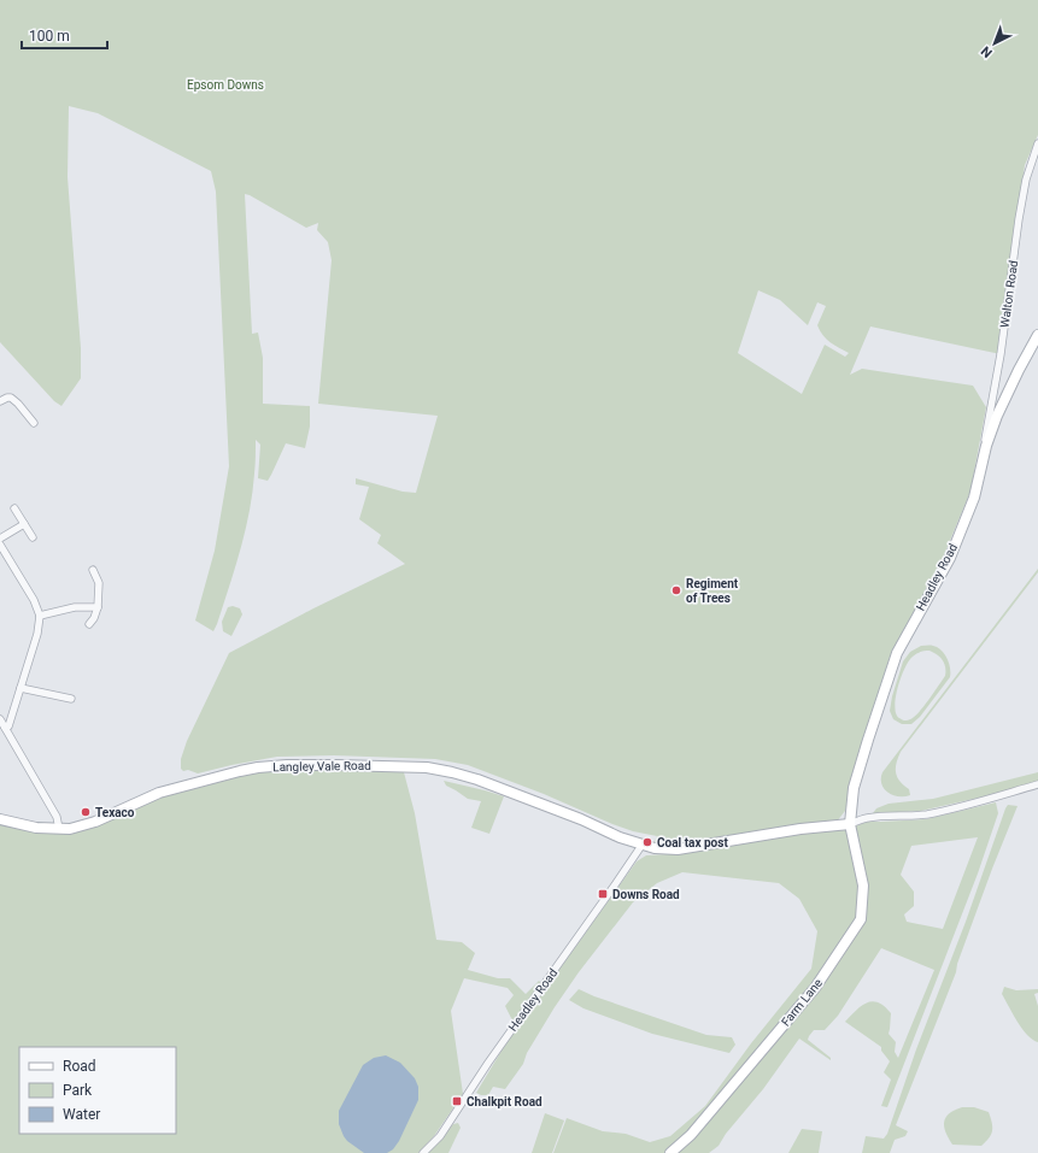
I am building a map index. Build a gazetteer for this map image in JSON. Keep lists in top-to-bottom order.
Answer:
{
  "streets": {
    "street": [
      "Walton Road",
      "Headley Road",
      "Langley Vale Road",
      "Farm Lane"
    ]
  },
  "crossings": [
    ["Walton Road", "Headley Road"],
    ["Headley Road", "Langley Vale Road"],
    ["Headley Road", "Farm Lane"]
  ],
  "parks": ["Epsom Downs"],
  "places": {
    "other": ["Regiment of Trees", "Texaco", "Coal tax post"],
    "transit": ["Downs Road", "Chalkpit Road"]
  },
  "legend": ["Road", "Park", "Water"],
  "scale_bar": "100 m",
  "north": "bottom left"
}
